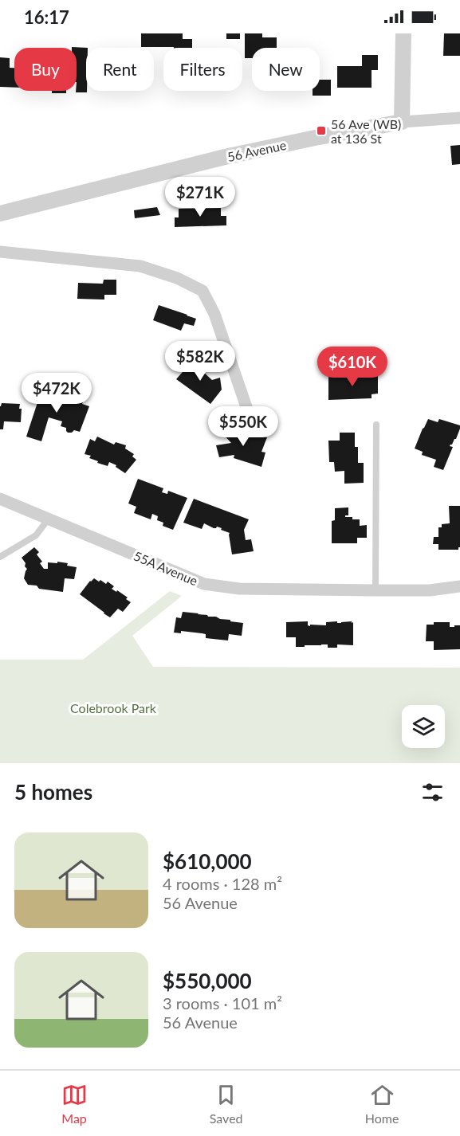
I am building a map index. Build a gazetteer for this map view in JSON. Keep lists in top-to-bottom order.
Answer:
{
  "streets": {
    "street": ["56 Avenue", "55A Avenue"]
  },
  "parks": ["Colebrook Park"],
  "places": {
    "transit": ["56 Ave (WB) at 136 St"]
  },
  "page": {
    "status": "16:17",
    "chip": [
      "Buy",
      "Rent",
      "Filters",
      "New"
    ],
    "price": [
      "$271K",
      "$582K",
      "$610K",
      "$472K",
      "$550K"
    ],
    "heading": "5 homes",
    "list": [
      {
        "name": "$610,000",
        "note": "4 rooms · 128 m² · 56 Avenue"
      },
      {
        "name": "$550,000",
        "note": "3 rooms · 101 m² · 56 Avenue"
      }
    ],
    "tabs": ["Map", "Saved", "Home"]
  }
}
